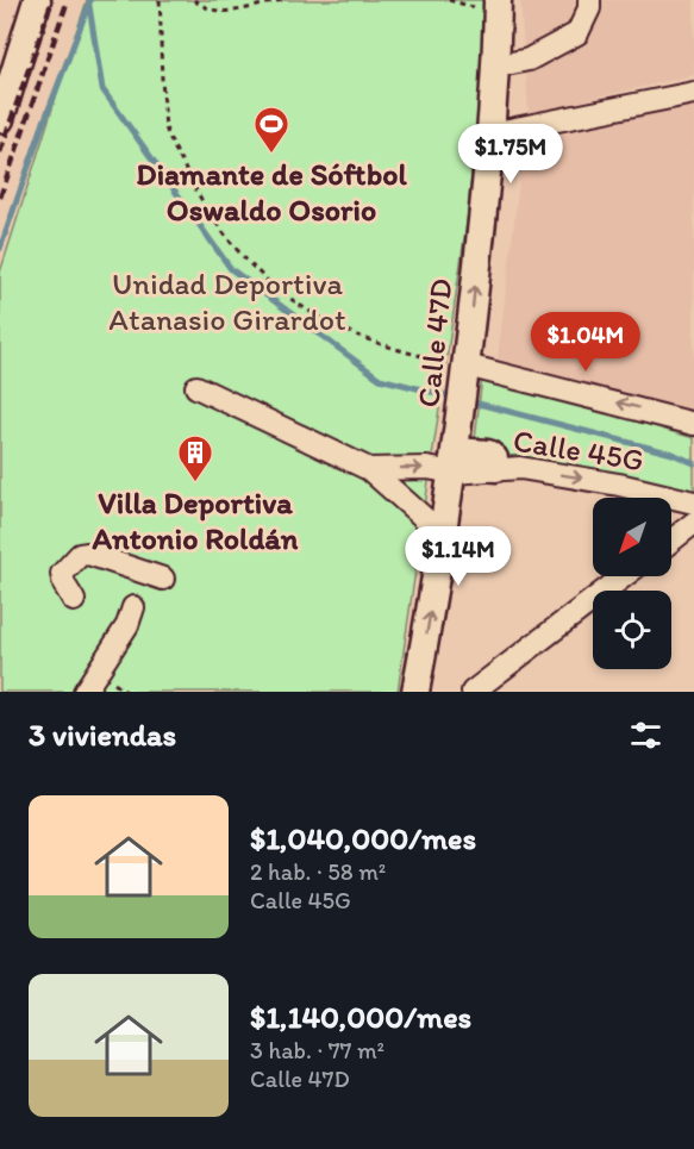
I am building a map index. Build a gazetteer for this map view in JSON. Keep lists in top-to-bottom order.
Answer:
{
  "streets": {
    "main road": ["Calle 47D"],
    "street": ["Calle 45G"]
  },
  "crossings": [
    ["Calle 47D", "Calle 45G"]
  ],
  "one_way": ["Calle 47D"],
  "parks": ["Unidad Deportiva Atanasio Girardot"],
  "places": {
    "sports": ["Diamante de Sóftbol Oswaldo Osorio"],
    "building": ["Villa Deportiva Antonio Roldán"]
  },
  "north": "bottom left",
  "page": {
    "price": ["$1.75M", "$1.04M", "$1.14M"],
    "heading": "3 viviendas",
    "list": [
      {
        "name": "$1,040,000/mes",
        "note": "2 hab. · 58 m² · Calle 45G"
      },
      {
        "name": "$1,140,000/mes",
        "note": "3 hab. · 77 m² · Calle 47D"
      }
    ]
  }
}
